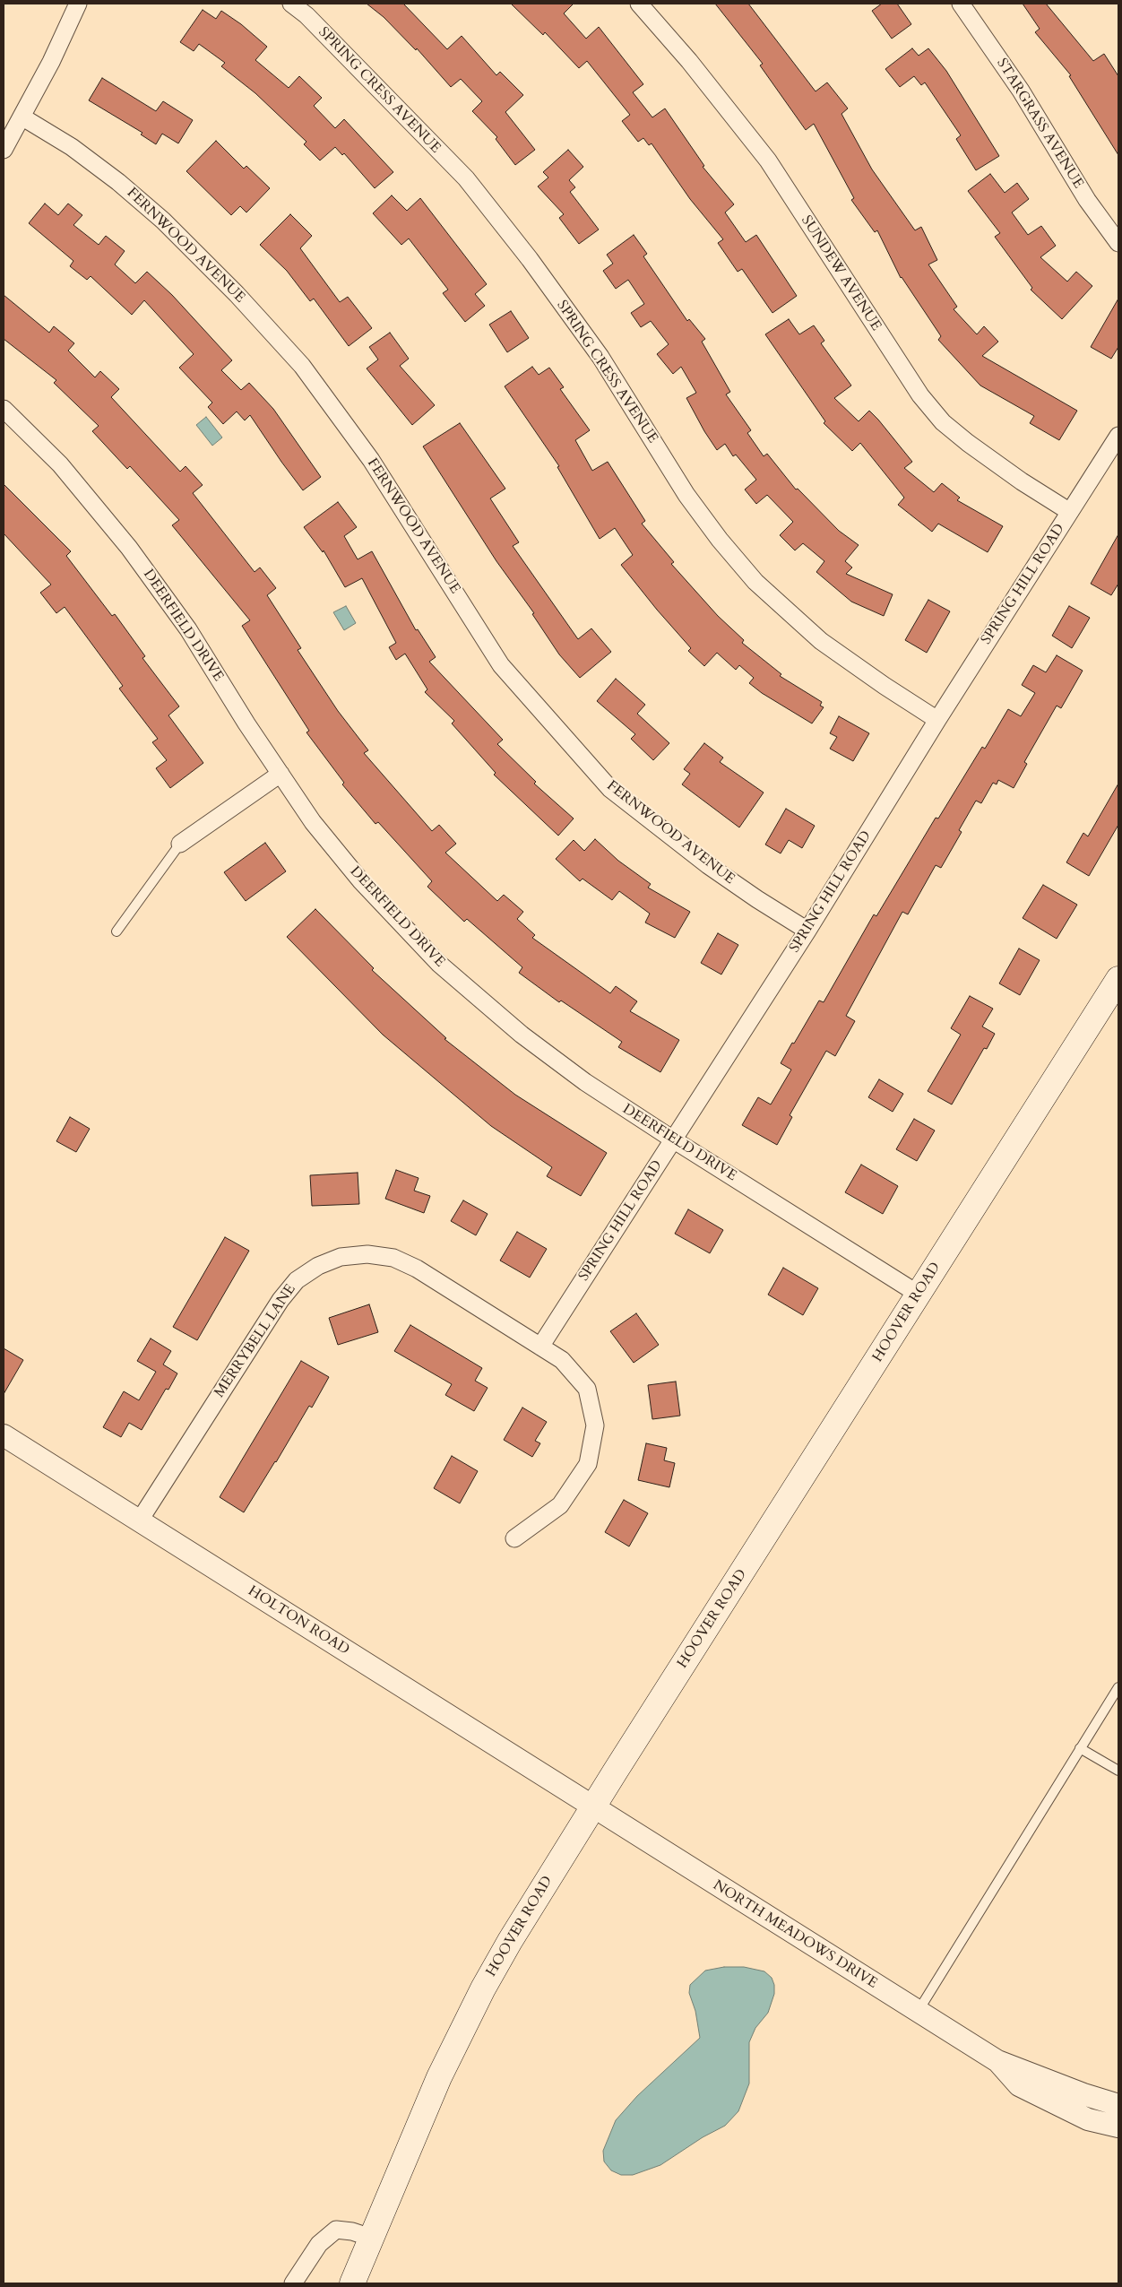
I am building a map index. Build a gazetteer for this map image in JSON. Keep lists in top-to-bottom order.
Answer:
{
  "streets": {
    "main road": ["HOOVER ROAD"],
    "street": [
      "SPRING CRESS AVENUE",
      "STARGRASS AVENUE",
      "FERNWOOD AVENUE",
      "SUNDEW AVENUE",
      "SPRING HILL ROAD",
      "DEERFIELD DRIVE",
      "MERRYBELL LANE",
      "HOLTON ROAD",
      "NORTH MEADOWS DRIVE"
    ]
  },
  "crossings": [
    ["SPRING CRESS AVENUE", "SPRING HILL ROAD"],
    ["FERNWOOD AVENUE", "SPRING HILL ROAD"],
    ["SUNDEW AVENUE", "SPRING HILL ROAD"],
    ["SPRING HILL ROAD", "DEERFIELD DRIVE"],
    ["SPRING HILL ROAD", "MERRYBELL LANE"],
    ["DEERFIELD DRIVE", "HOOVER ROAD"],
    ["HOOVER ROAD", "HOLTON ROAD"],
    ["HOOVER ROAD", "NORTH MEADOWS DRIVE"],
    ["MERRYBELL LANE", "HOLTON ROAD"],
    ["HOLTON ROAD", "NORTH MEADOWS DRIVE"]
  ]
}
